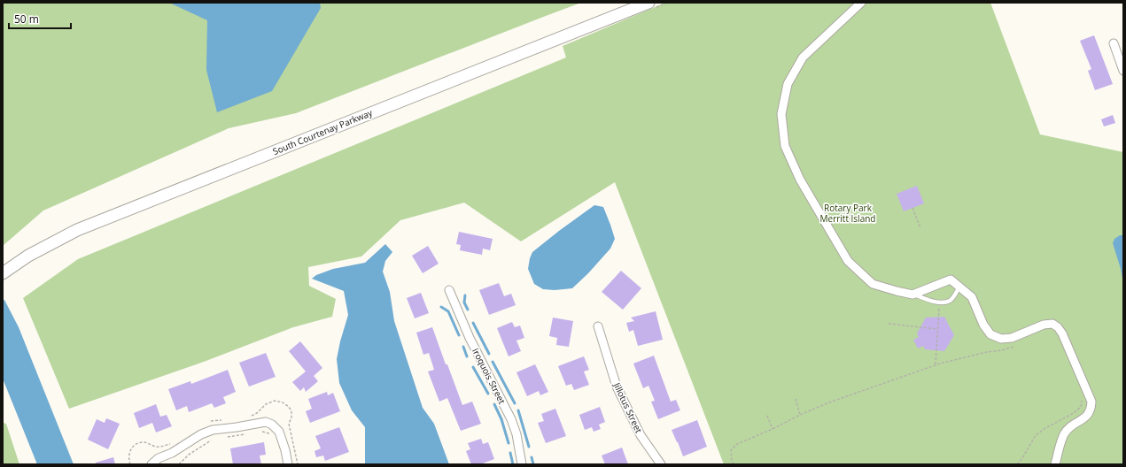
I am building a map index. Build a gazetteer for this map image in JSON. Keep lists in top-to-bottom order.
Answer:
{
  "streets": {
    "main road": ["South Courtenay Parkway"],
    "street": ["Iroquois Street", "Jillotus Street"]
  },
  "parks": ["Rotary Park Merritt Island"],
  "scale_bar": "50 m"
}
